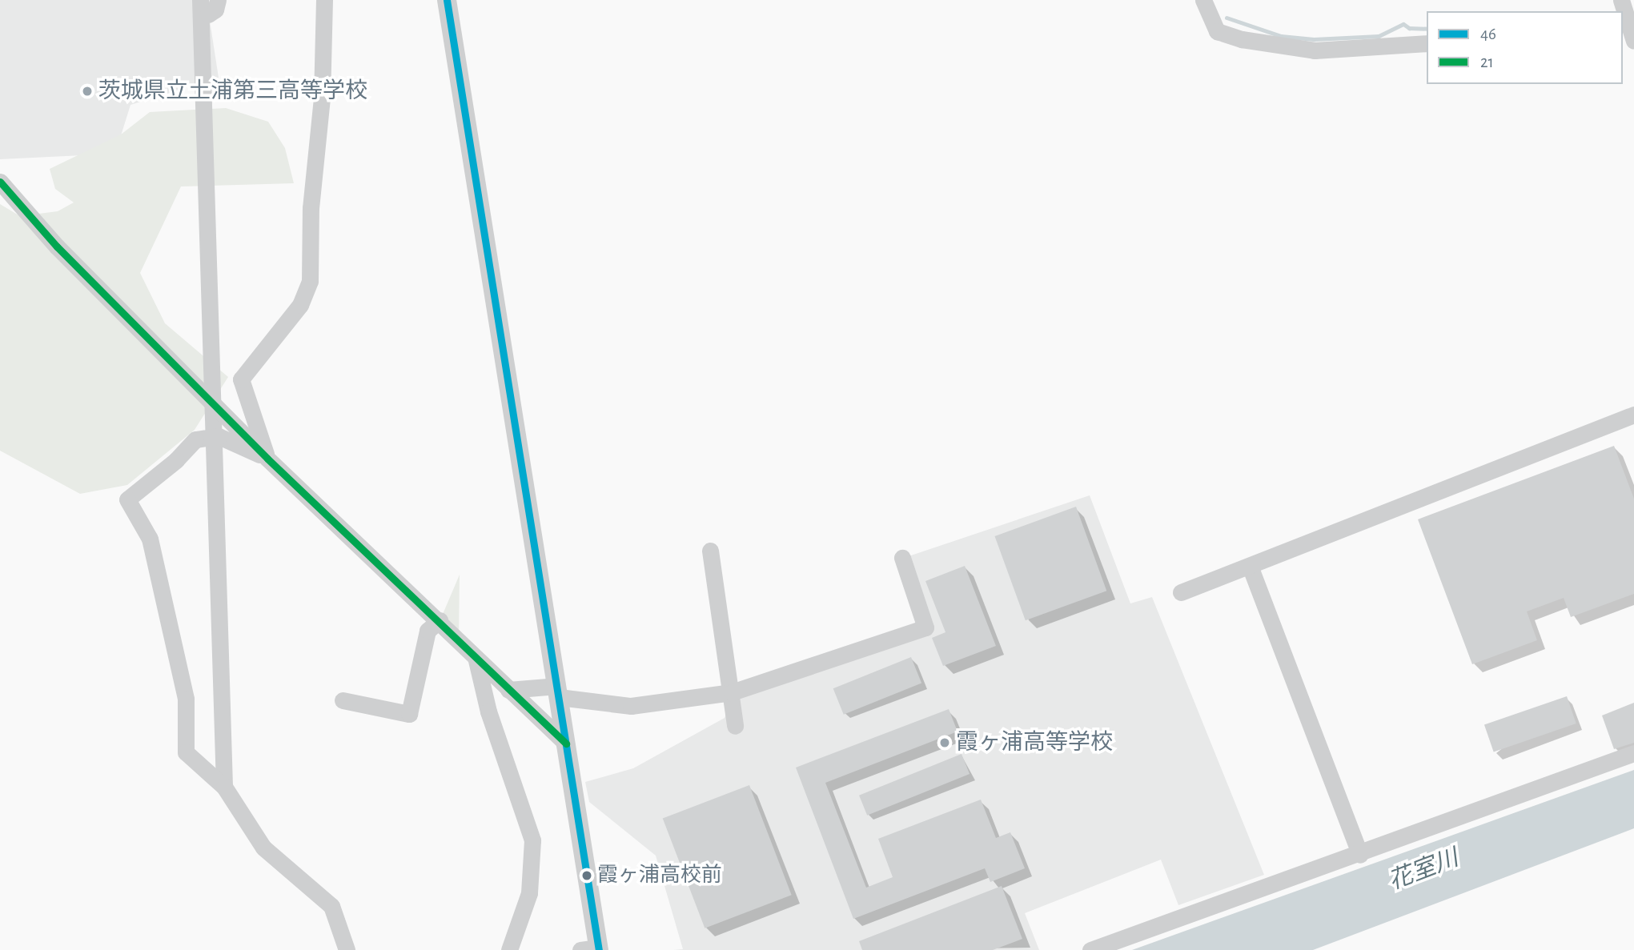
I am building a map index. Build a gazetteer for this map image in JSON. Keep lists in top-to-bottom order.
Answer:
{
  "water": ["花室川"],
  "places": ["茨城県立土浦第三高等学校", "霞ヶ浦高等学校", "霞ヶ浦高校前"],
  "lines": ["transit line 46", "transit line 21"],
  "legend": ["46", "21"]
}
